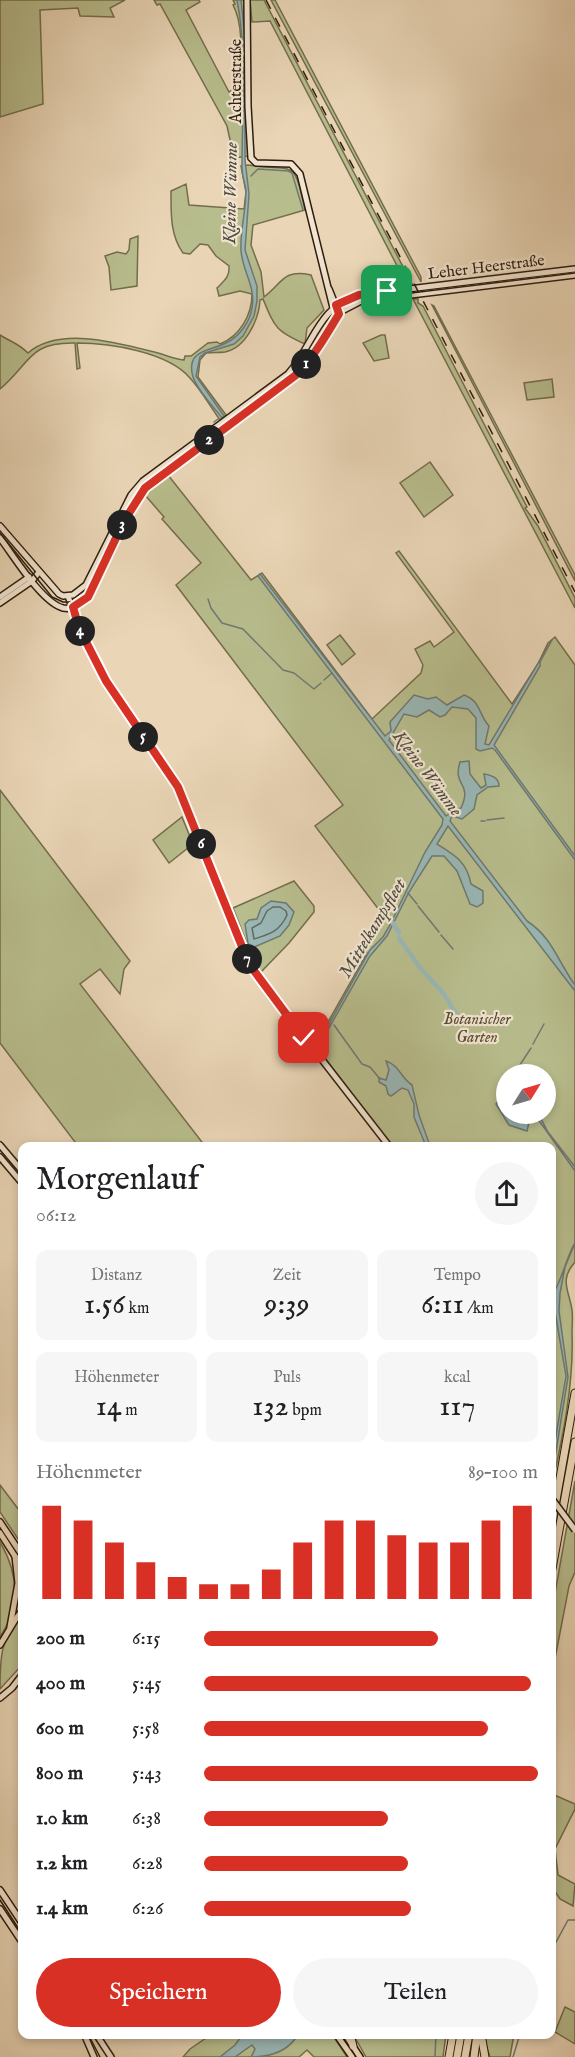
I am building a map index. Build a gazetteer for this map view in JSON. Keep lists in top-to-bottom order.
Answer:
{
  "streets": {
    "main road": ["Achterstraße", "Leher Heerstraße"]
  },
  "crossings": [
    ["Achterstraße", "Leher Heerstraße"]
  ],
  "water": ["Kleine Wümme", "Mittelkampsfleet"],
  "parks": ["Botanischer Garten"],
  "north": "top right",
  "page": {
    "pins": [
      "1",
      "2",
      "3",
      "4",
      "5",
      "6",
      "7"
    ],
    "heading": ["Morgenlauf", "06:12"],
    "stats": [
      ["Distanz", "1.56 km"],
      ["Zeit", "9:39"],
      ["Tempo", "6:11 /km"],
      ["Höhenmeter", "14 m"],
      ["Puls", "132 bpm"],
      ["kcal", "117"]
    ],
    "chart": ["Höhenmeter", "89–100 m"],
    "list": [
      {
        "name": "200 m",
        "note": "6:15"
      },
      {
        "name": "400 m",
        "note": "5:45"
      },
      {
        "name": "600 m",
        "note": "5:58"
      },
      {
        "name": "800 m",
        "note": "5:43"
      },
      {
        "name": "1.0 km",
        "note": "6:38"
      },
      {
        "name": "1.2 km",
        "note": "6:28"
      },
      {
        "name": "1.4 km",
        "note": "6:26"
      }
    ],
    "buttons": ["Speichern", "Teilen"]
  }
}
